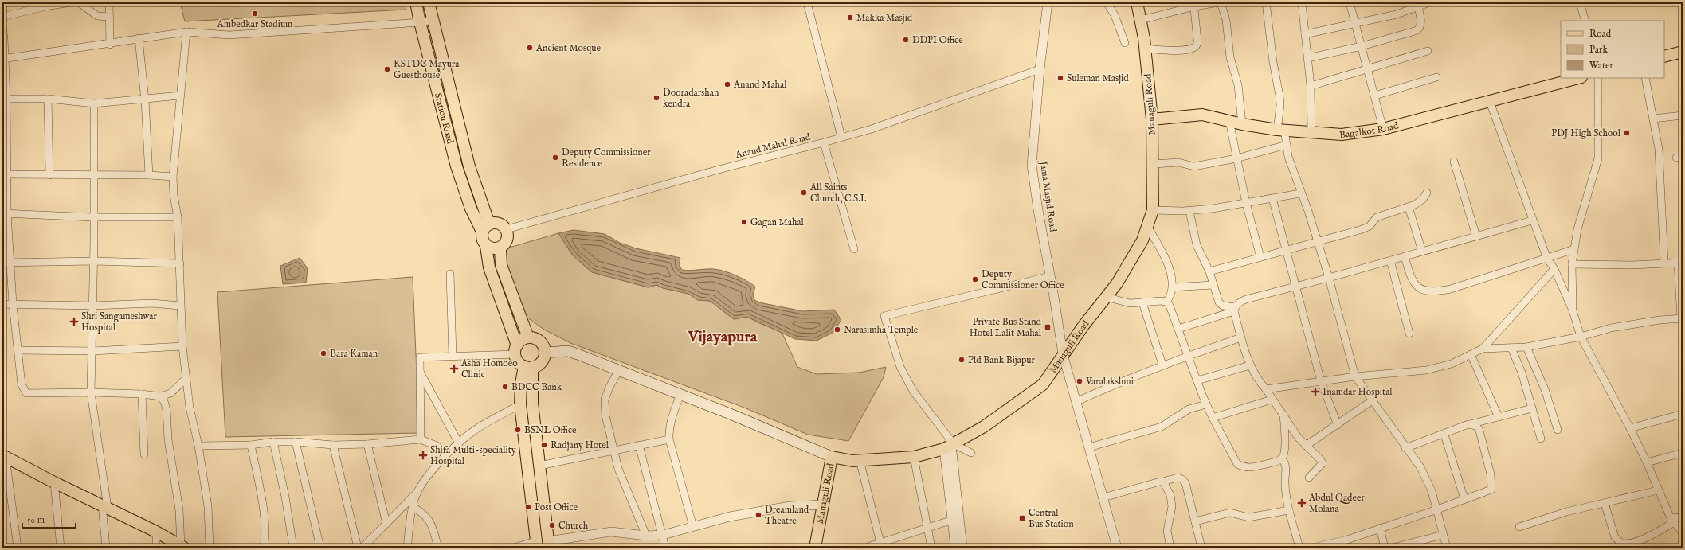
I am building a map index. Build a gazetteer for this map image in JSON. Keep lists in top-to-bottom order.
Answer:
{
  "streets": {
    "main road": ["Managuli Road", "Station Road", "Bagalkot Road"],
    "street": ["Anand Mahal Road", "Jama Masjid Road"]
  },
  "crossings": [
    ["Managuli Road", "Bagalkot Road"],
    ["Managuli Road", "Jama Masjid Road"],
    ["Station Road", "Anand Mahal Road"],
    ["Anand Mahal Road", "Jama Masjid Road"]
  ],
  "districts": ["Vijayapura"],
  "places": {
    "other": [
      "Ambedkar Stadium",
      "Makka Masjid",
      "DDPI Office",
      "Ancient Mosque",
      "KSTDC Mayura Guesthouse",
      "Suleman Masjid",
      "Anand Mahal",
      "Dooradarshan kendra",
      "PDJ High School",
      "Deputy Commissioner Residence",
      "All Saints Church, C.S.I.",
      "Gagan Mahal",
      "Deputy Commissioner Office",
      "Narasimha Temple",
      "Bara Kaman",
      "Pld Bank Bijapur",
      "Varalakshmi",
      "BDCC Bank",
      "BSNL Office",
      "Radjany Hotel",
      "Post Office",
      "Dreamland Theatre",
      "Church"
    ],
    "health": [
      "Shri Sangameshwar Hospital",
      "Asha Homoeo Clinic",
      "Inamdar Hospital",
      "Shifa Multi-speciality Hospital",
      "Abdul Qadeer Molana"
    ],
    "transit": ["Private Bus Stand Hotel Lalit Mahal", "Central Bus Station"]
  },
  "legend": ["Road", "Park", "Water"],
  "scale_bar": "50 m"
}
